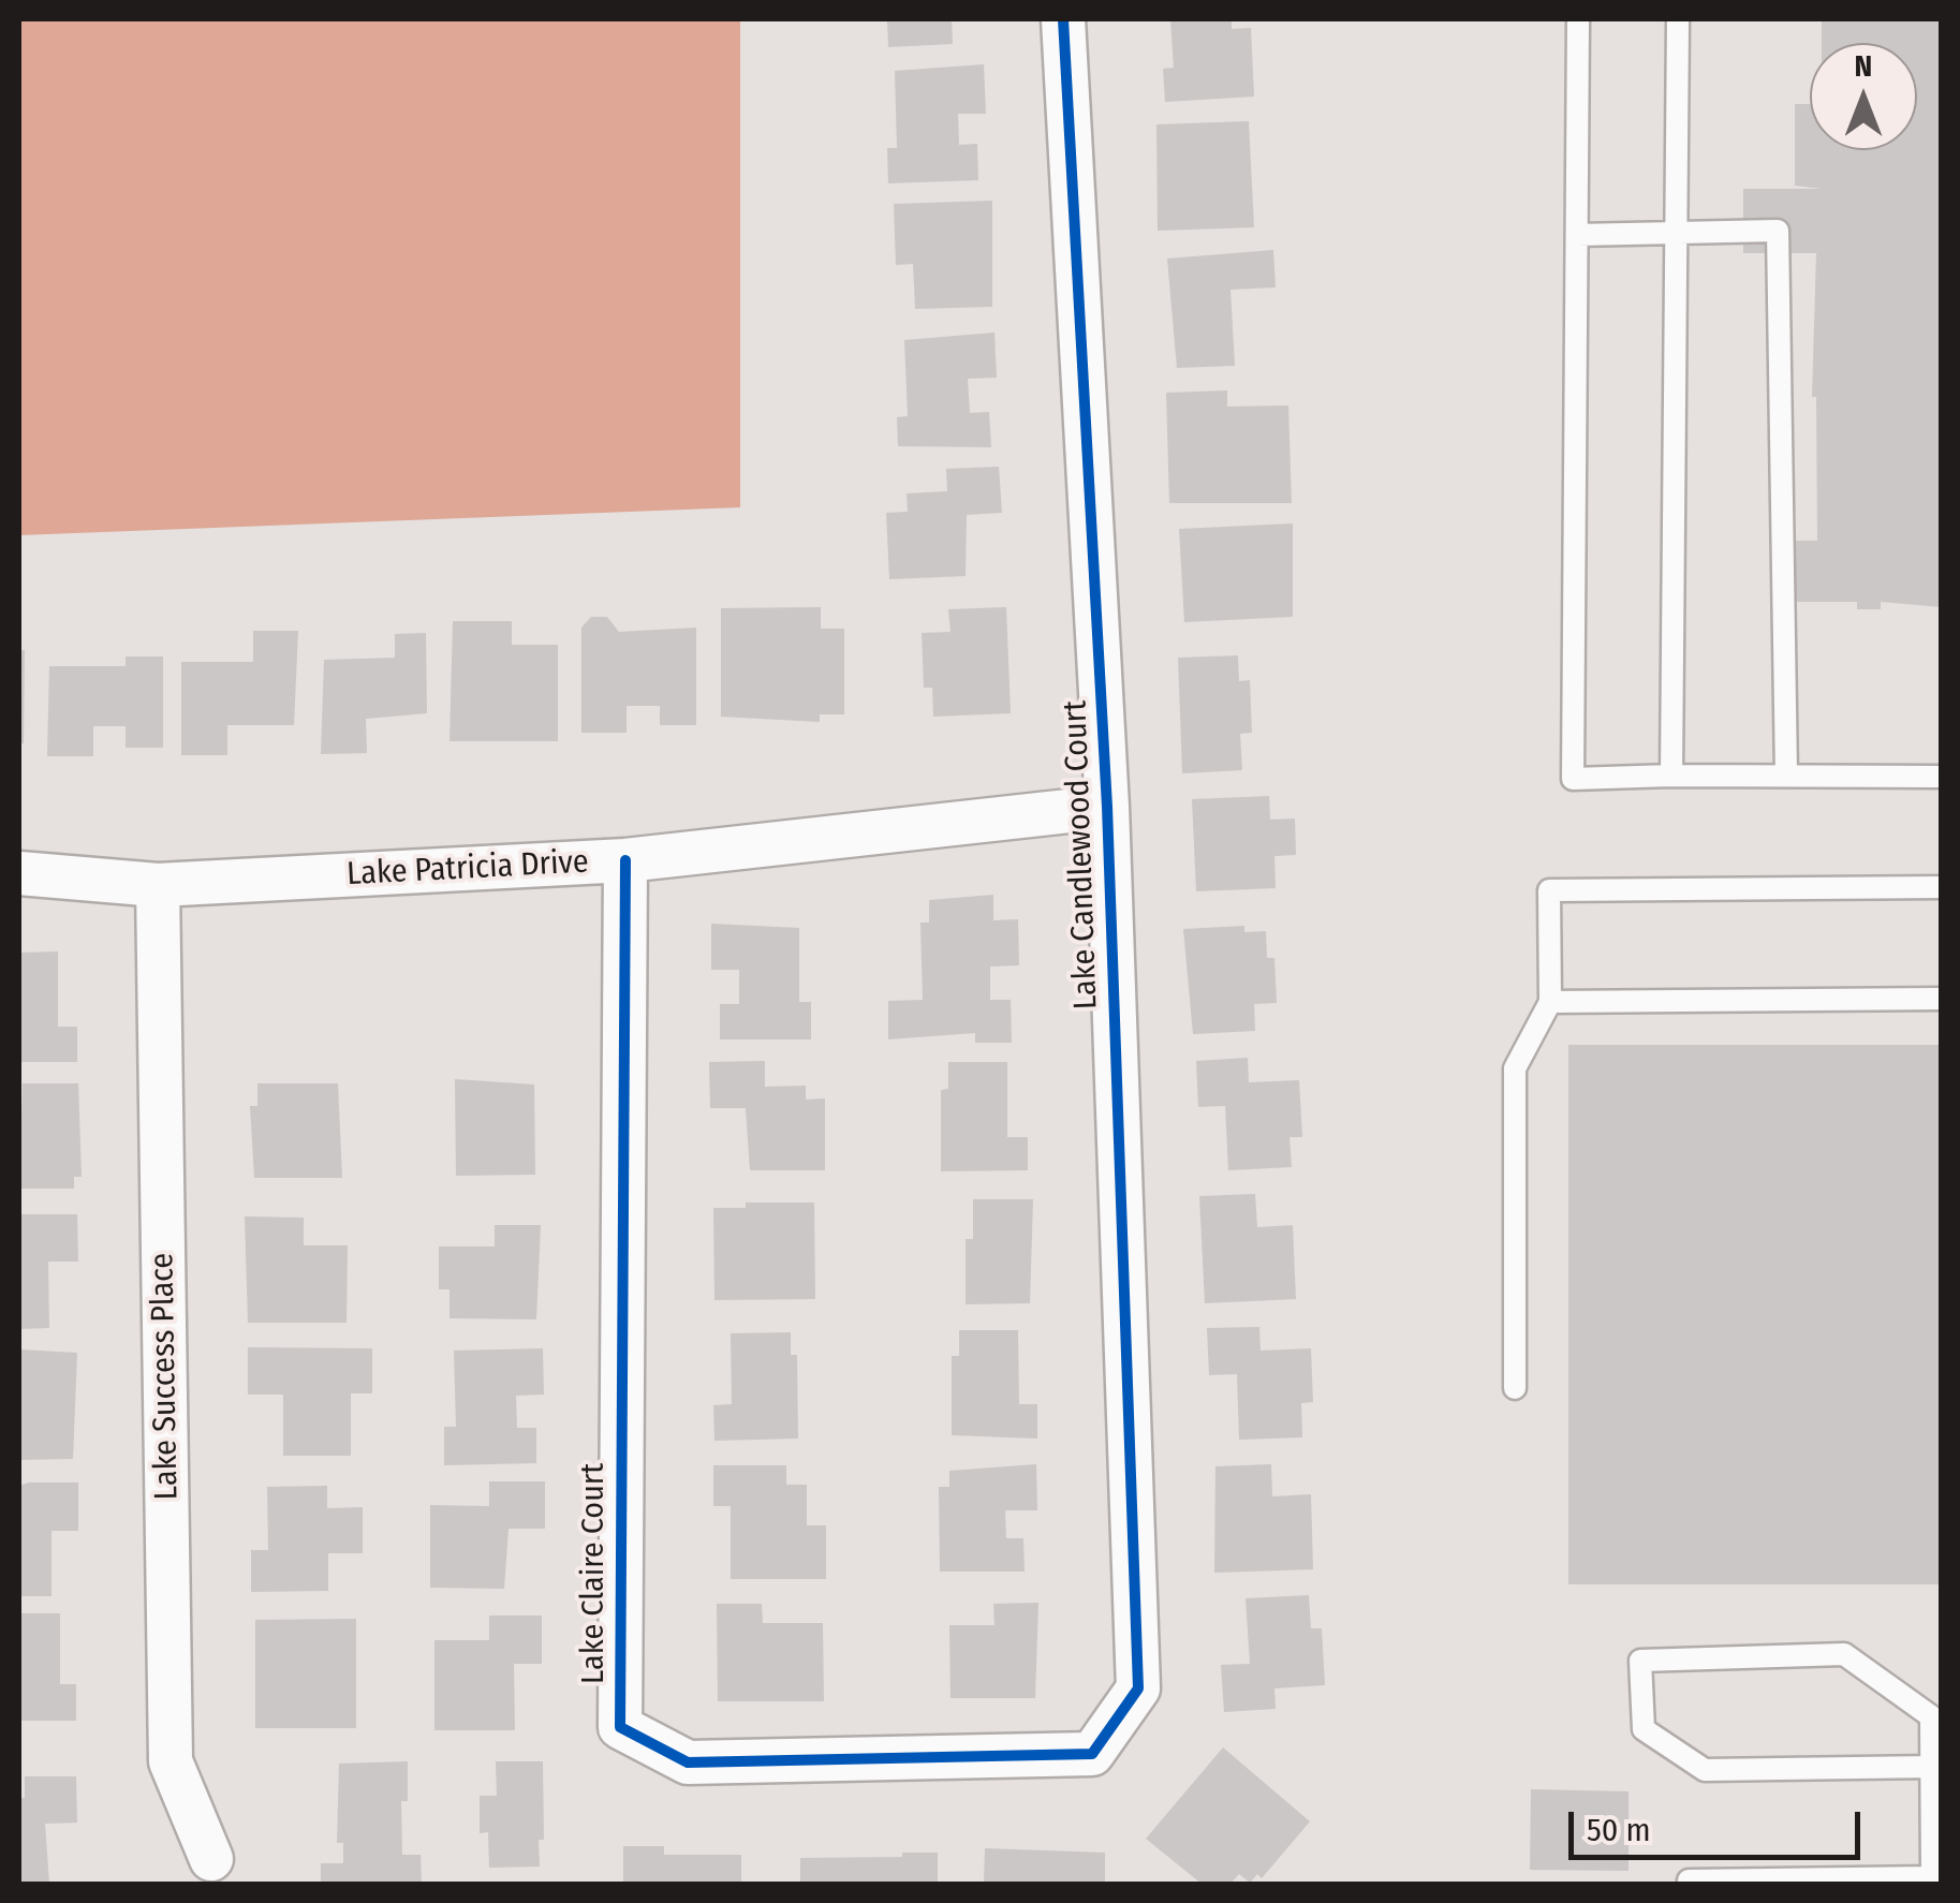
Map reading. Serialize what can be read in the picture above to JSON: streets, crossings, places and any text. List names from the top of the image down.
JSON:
{
  "streets": {
    "street": [
      "Lake Candlewood Court",
      "Lake Patricia Drive",
      "Lake Success Place",
      "Lake Claire Court"
    ]
  },
  "crossings": [
    ["Lake Candlewood Court", "Lake Patricia Drive"],
    ["Lake Candlewood Court", "Lake Claire Court"],
    ["Lake Patricia Drive", "Lake Success Place"],
    ["Lake Patricia Drive", "Lake Claire Court"]
  ],
  "scale_bar": "50 m",
  "north": "top"
}
